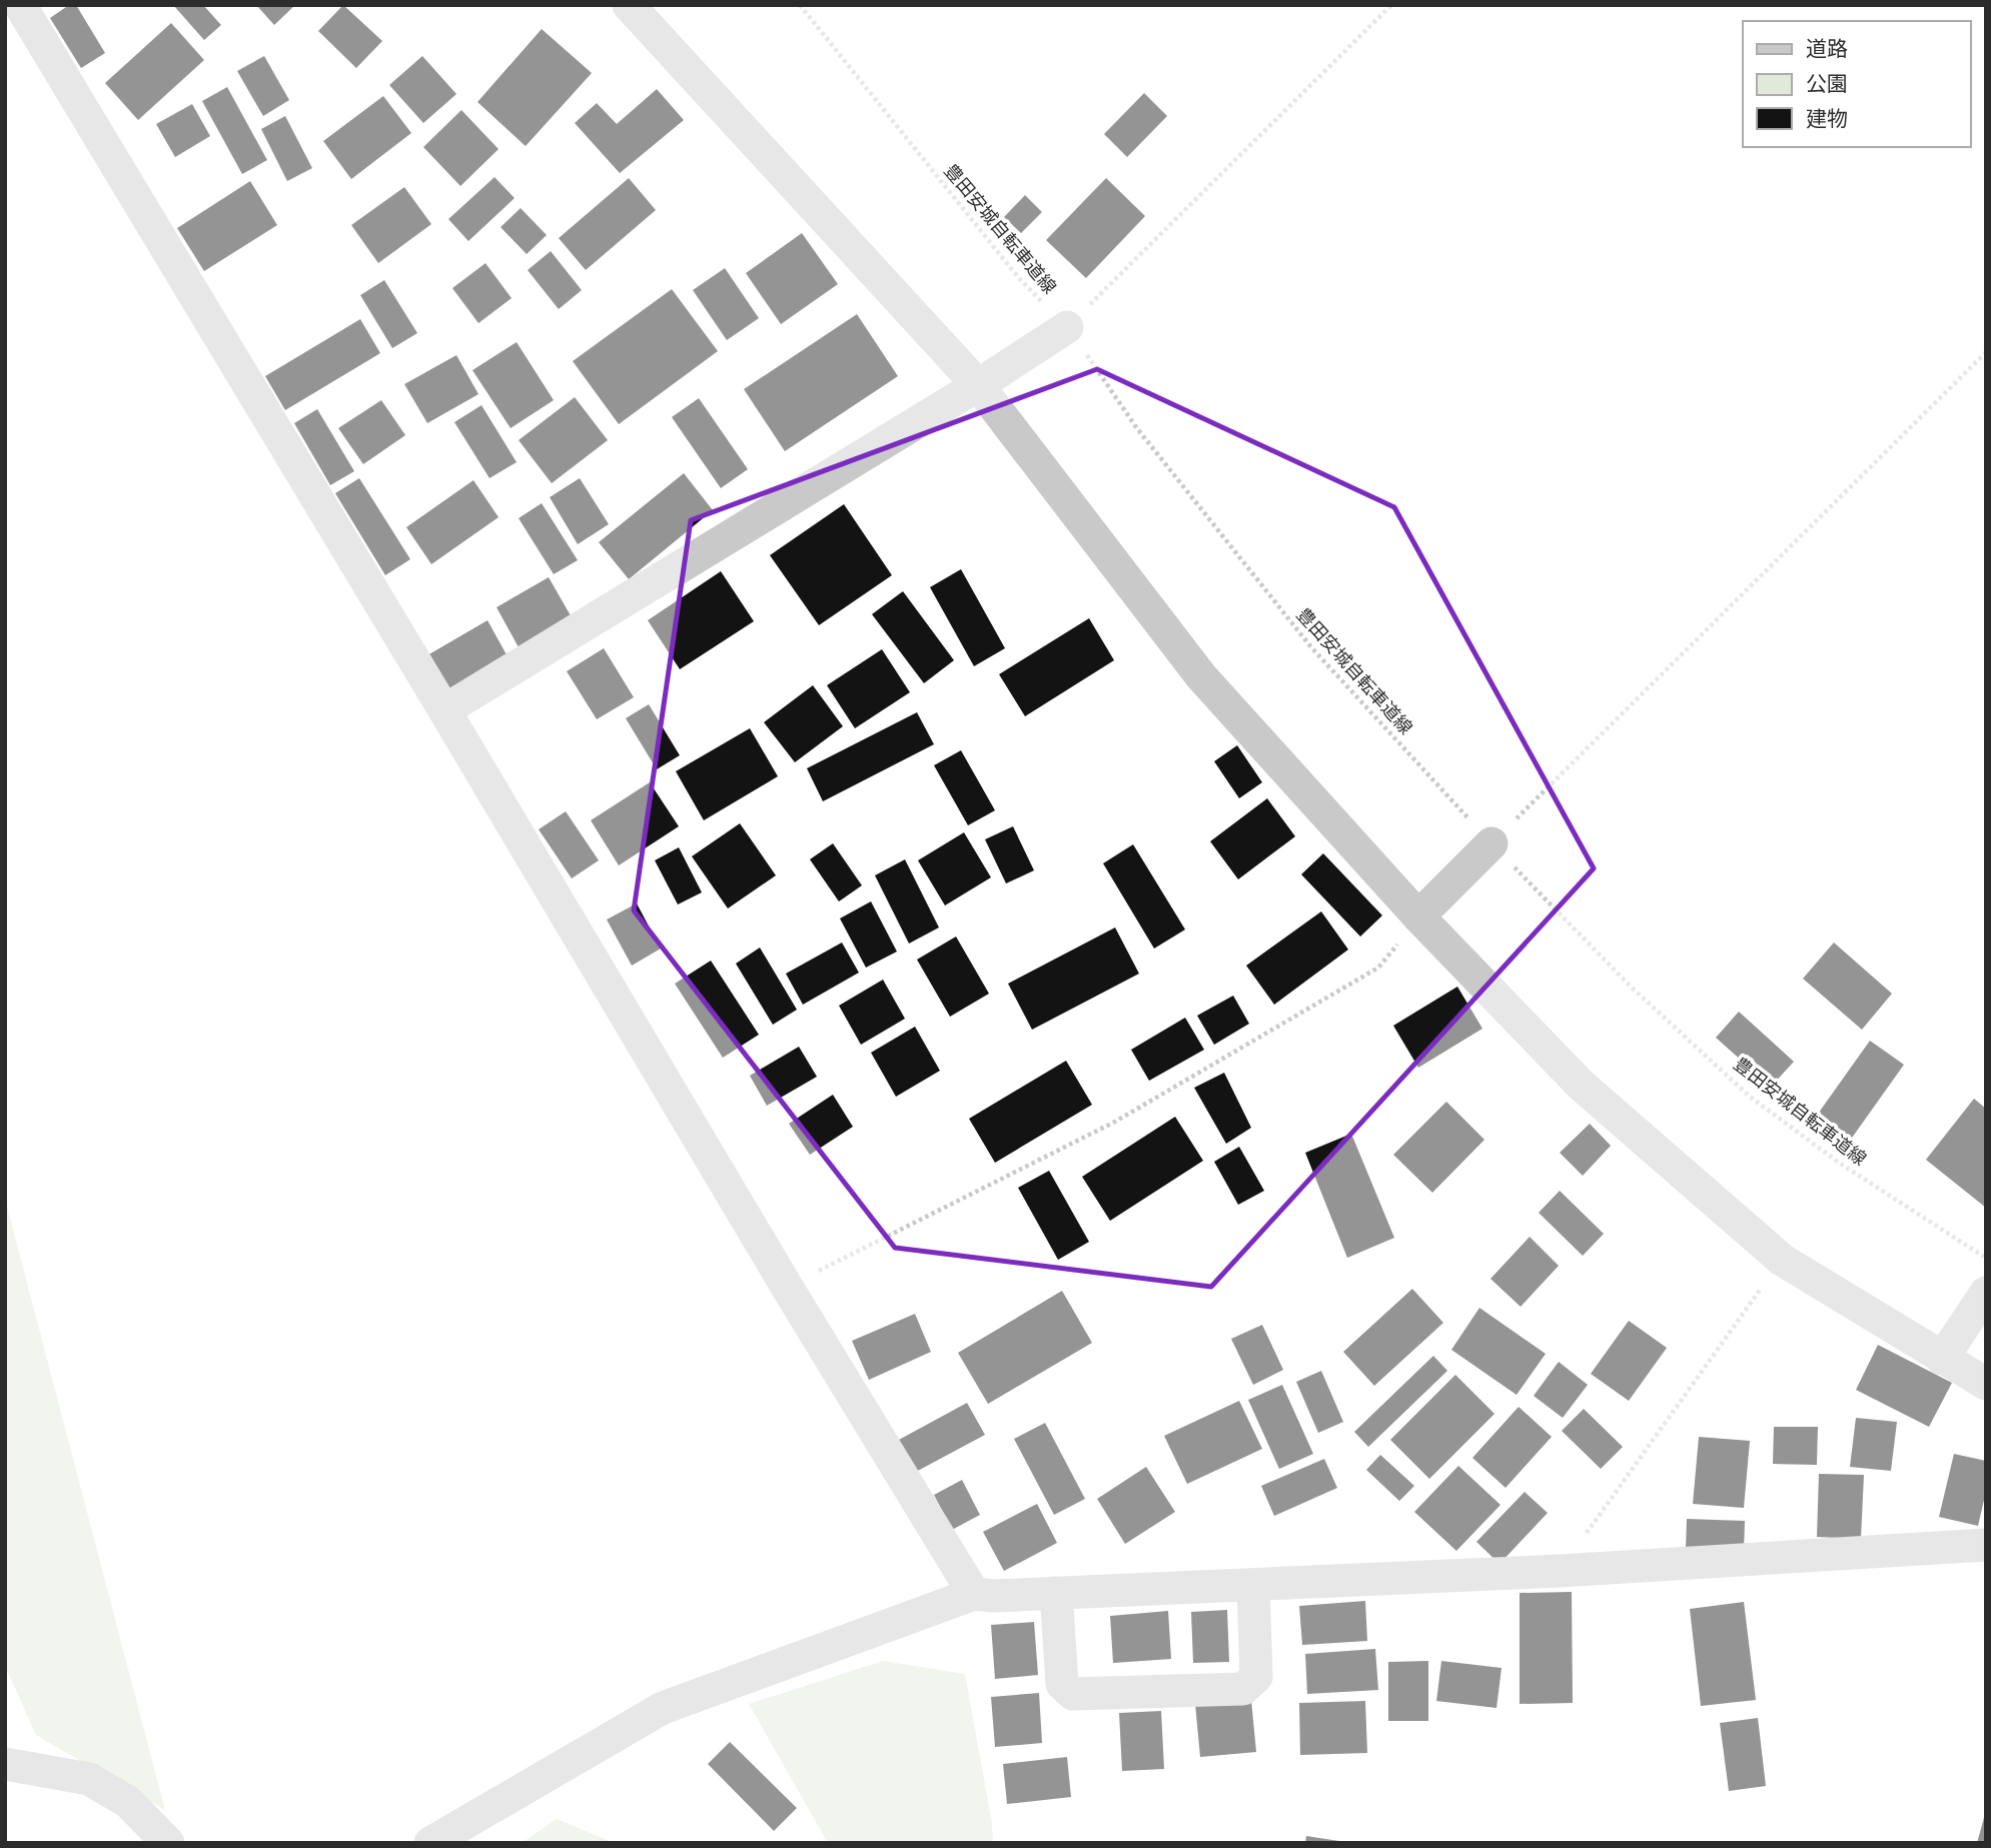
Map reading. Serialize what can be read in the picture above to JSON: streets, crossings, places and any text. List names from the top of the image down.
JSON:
{
  "streets": {
    "path": ["豊田安城自転車道線"]
  },
  "legend": ["道路", "公園", "建物"]
}
